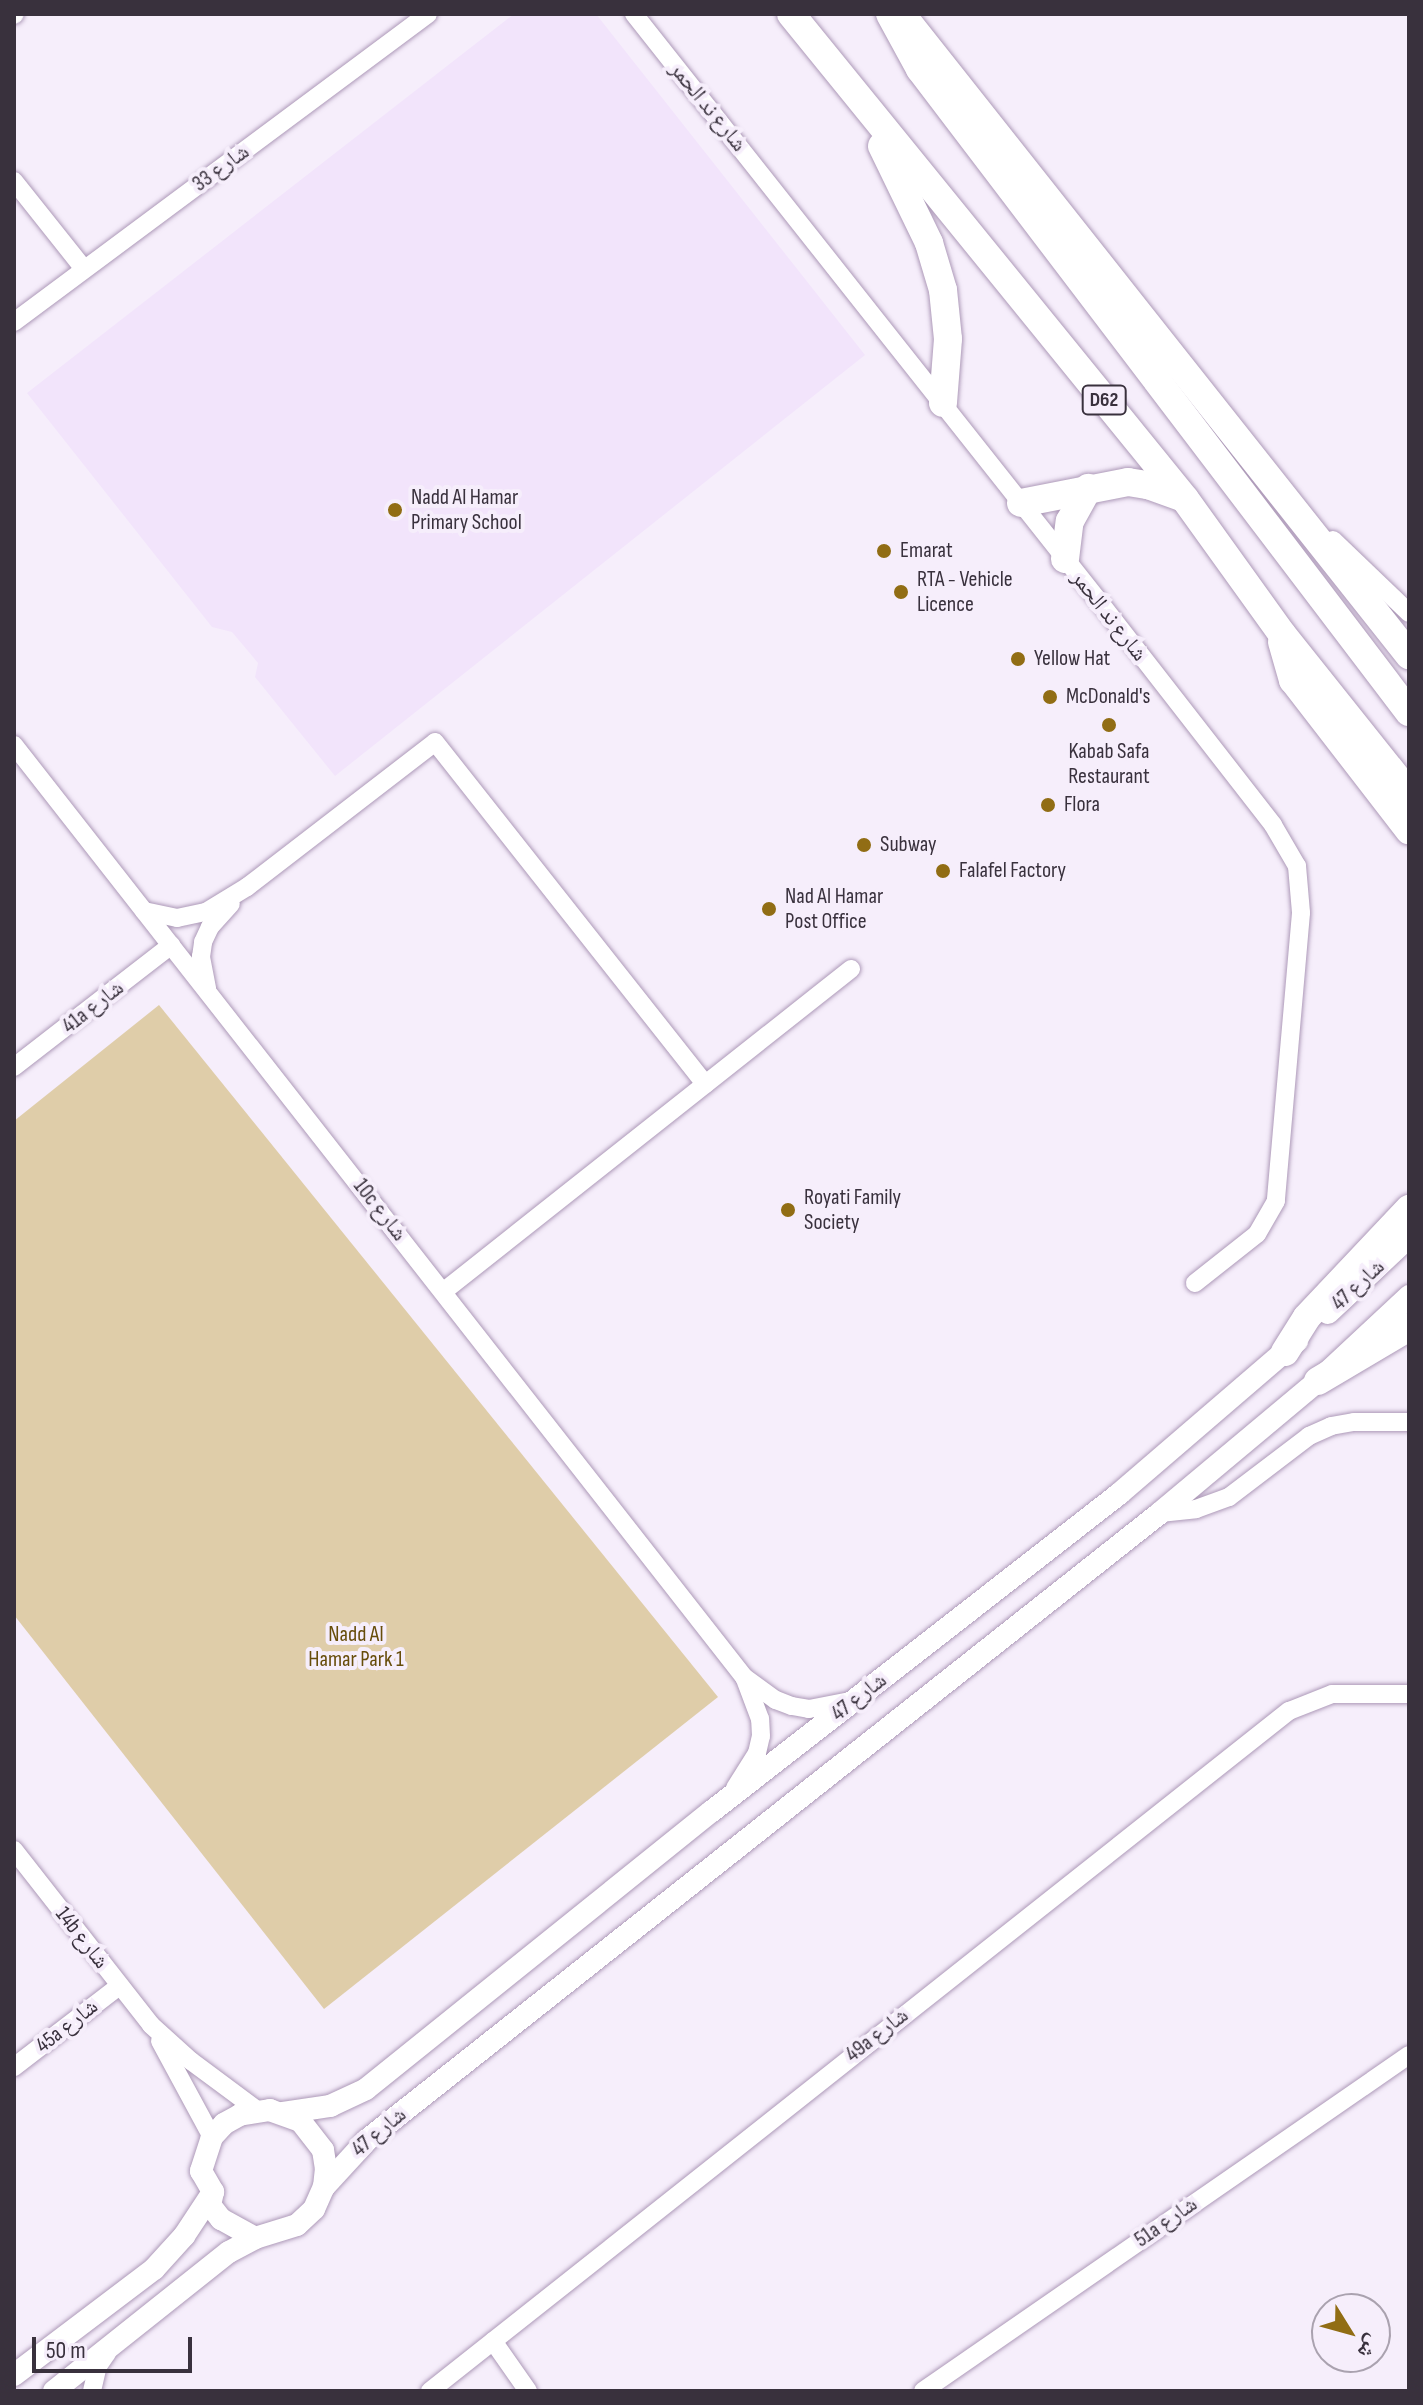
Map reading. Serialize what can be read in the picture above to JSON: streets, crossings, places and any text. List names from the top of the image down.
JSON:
{
  "streets": {
    "main road": ["D62"],
    "street": [
      "شارع ند الحمر",
      "شارع 33",
      "41a شارع",
      "10c شارع",
      "شارع 47",
      "14b شارع",
      "45a شارع",
      "49a شارع",
      "51a شارع"
    ]
  },
  "crossings": [
    ["41a شارع", "10c شارع"],
    ["10c شارع", "شارع 47"],
    ["شارع 47", "14b شارع"],
    ["14b شارع", "45a شارع"]
  ],
  "parks": ["Nadd Al Hamar Park 1"],
  "places": [
    "Nadd Al Hamar Primary School",
    "Emarat",
    "RTA - Vehicle Licence",
    "Yellow Hat",
    "McDonald's",
    "Kabab Safa Restaurant",
    "Flora",
    "Subway",
    "Falafel Factory",
    "Nad Al Hamar Post Office",
    "Royati Family Society"
  ],
  "scale_bar": "50 m",
  "north": "bottom right"
}
